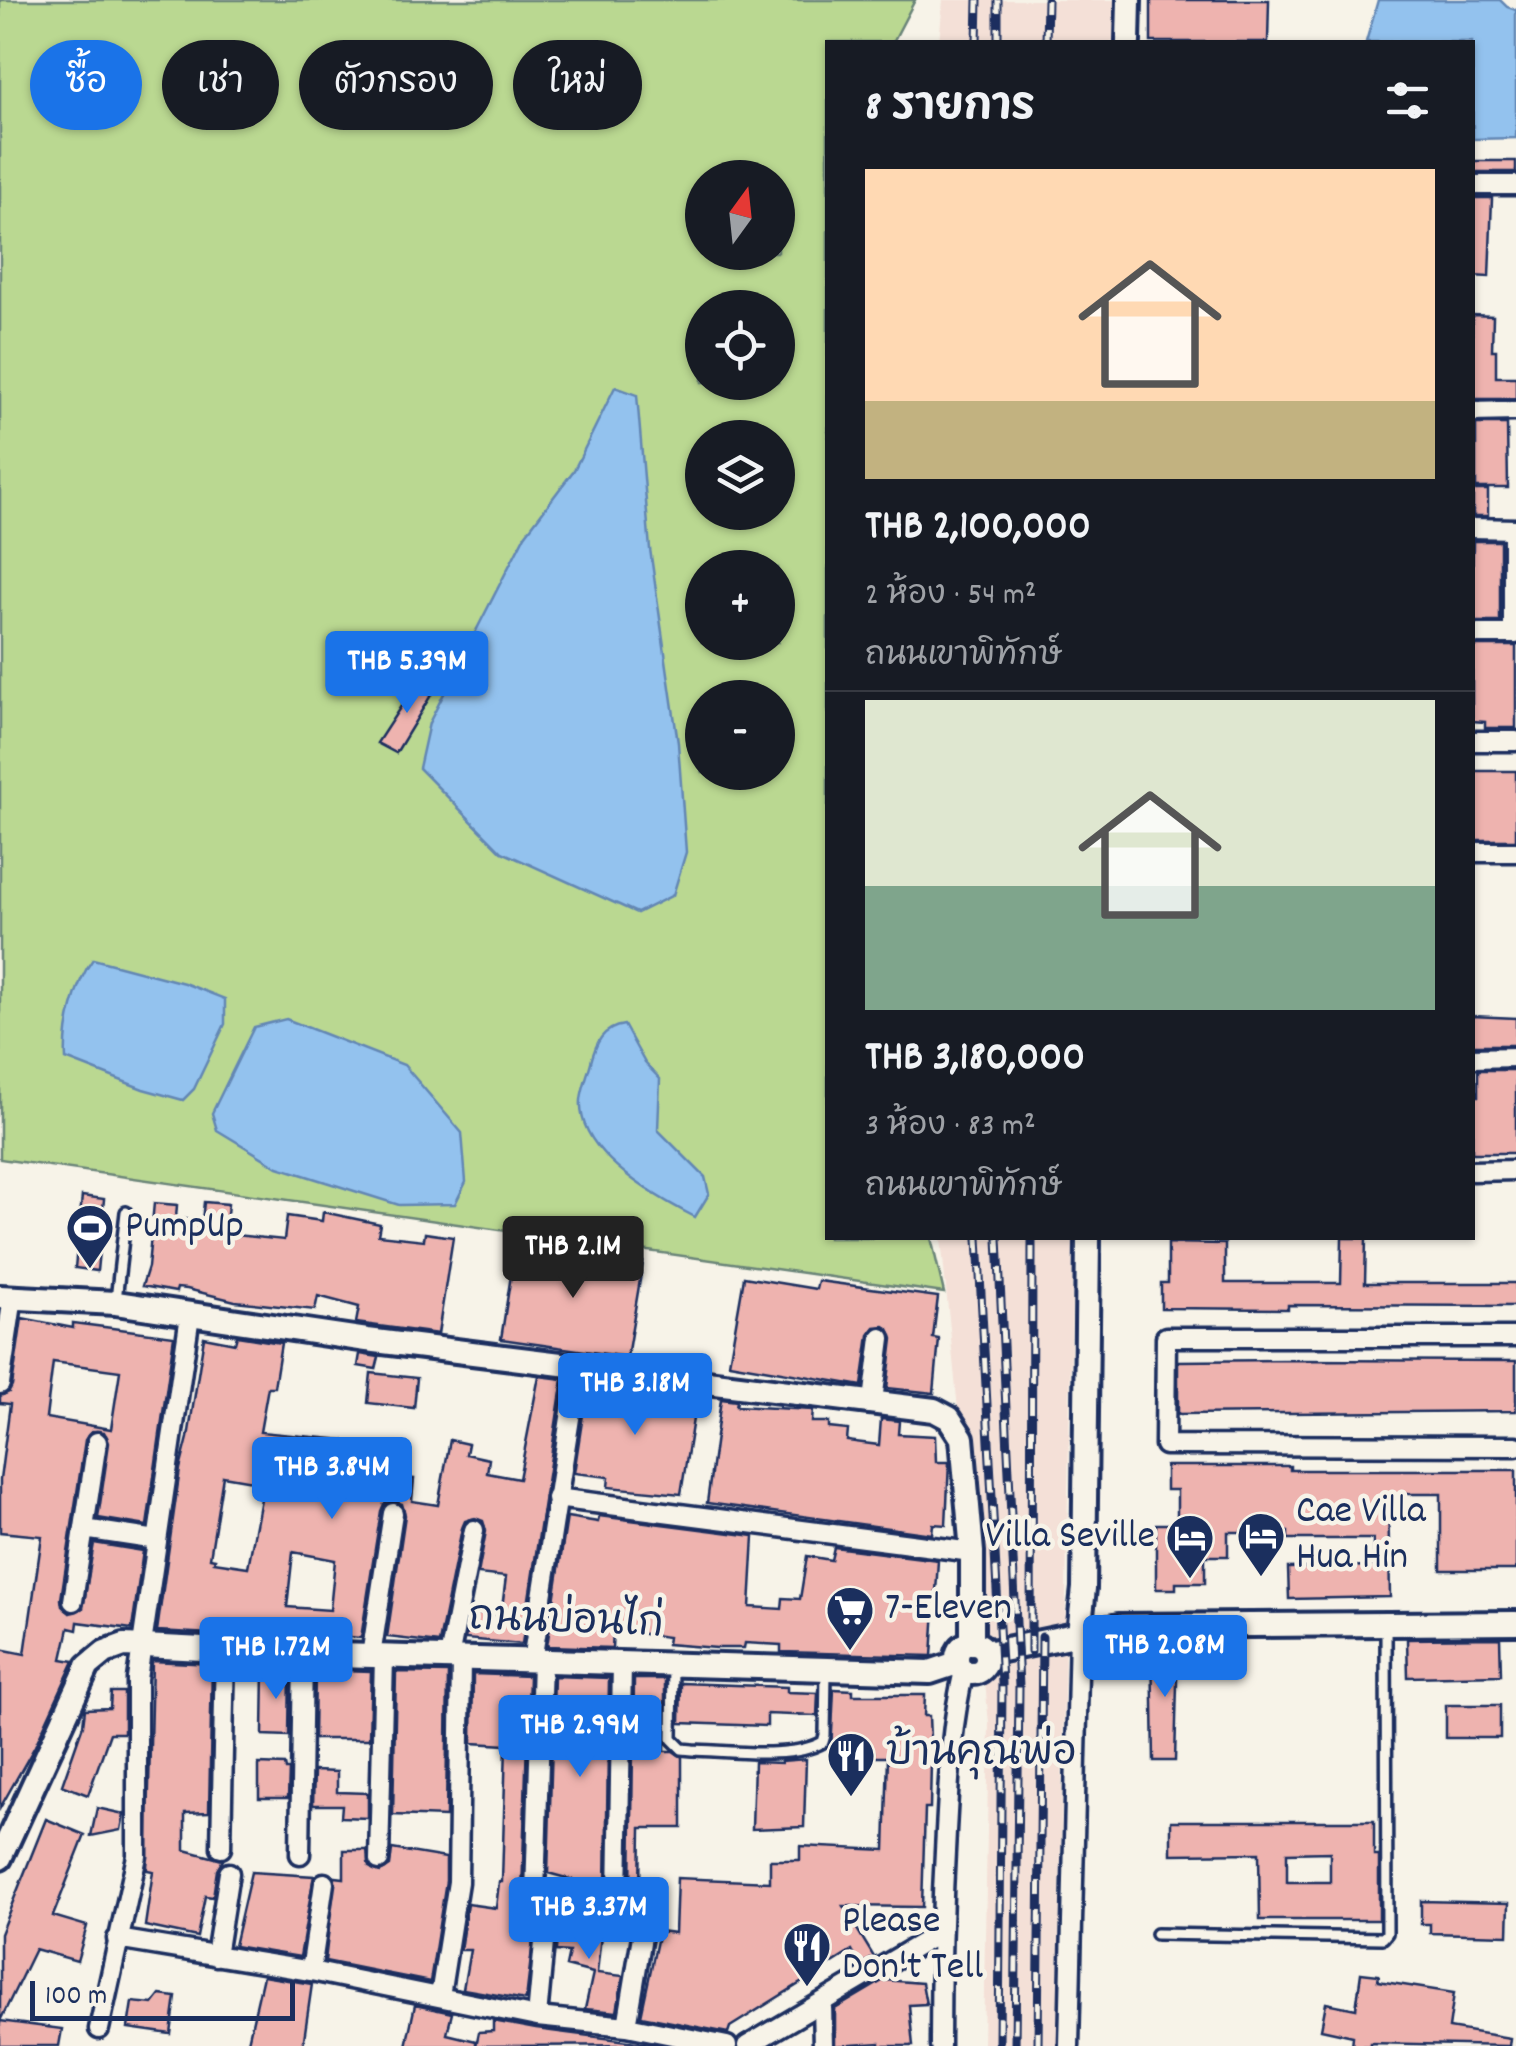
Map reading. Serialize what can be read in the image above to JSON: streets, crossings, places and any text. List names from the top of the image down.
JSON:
{
  "streets": {
    "street": ["ถนนบ่อนไก่"]
  },
  "places": {
    "sports": ["PumpUp"],
    "hotel": ["Cae Villa Hua Hin", "Villa Seville"],
    "supermarket": ["7-Eleven"],
    "restaurant": ["บ้านคุณพ่อ", "Please Don't Tell"]
  },
  "scale_bar": "100 m",
  "north": "top",
  "page": {
    "chip": [
      "ซื้อ",
      "เช่า",
      "ตัวกรอง",
      "ใหม่"
    ],
    "heading": "8 รายการ",
    "map_buttons": ["+", "−"],
    "list": [
      {
        "name": "THB 2,100,000",
        "note": "2 ห้อง · 54 m² · ถนนเขาพิทักษ์"
      },
      {
        "name": "THB 3,180,000",
        "note": "3 ห้อง · 83 m² · ถนนเขาพิทักษ์"
      }
    ],
    "price": [
      "THB 5.39M",
      "THB 2.1M",
      "THB 3.18M",
      "THB 3.84M",
      "THB 2.08M",
      "THB 1.72M",
      "THB 2.99M",
      "THB 3.37M"
    ],
    "scale": "100 m"
  }
}
